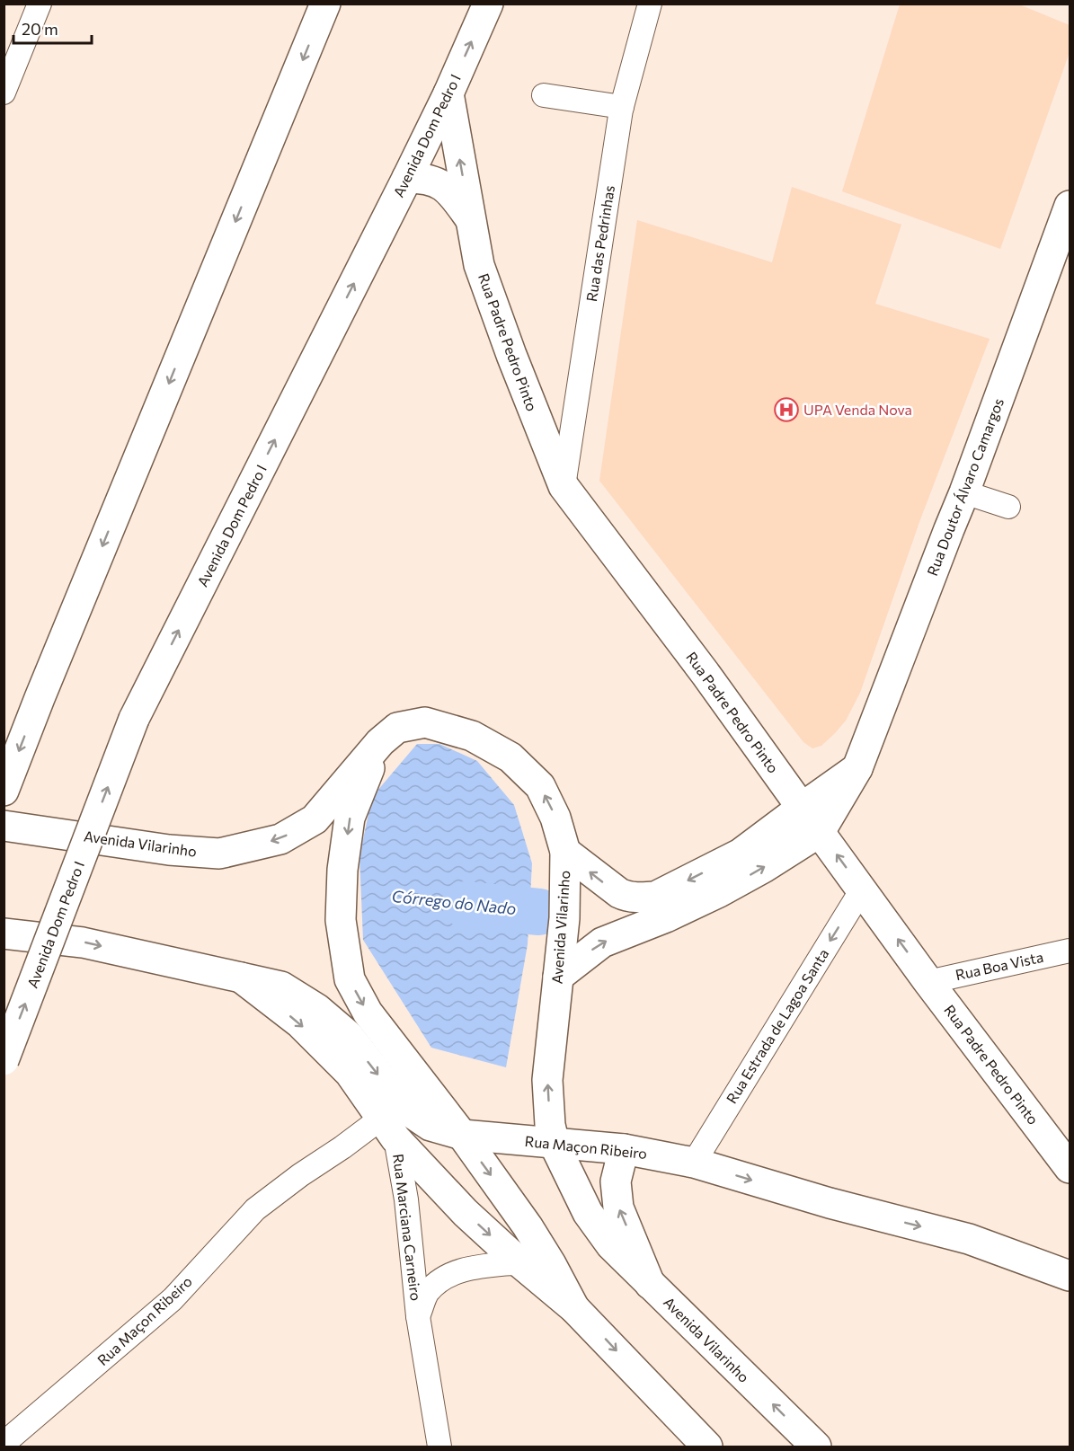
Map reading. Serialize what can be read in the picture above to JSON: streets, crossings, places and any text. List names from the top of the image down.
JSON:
{
  "streets": {
    "main road": [
      "Avenida Dom Pedro I",
      "Rua Padre Pedro Pinto",
      "Rua Doutor Álvaro Camargos",
      "Avenida Vilarinho",
      "Rua Maçon Ribeiro"
    ],
    "street": [
      "Rua das Pedrinhas",
      "Rua Boa Vista",
      "Rua Estrada de Lagoa Santa",
      "Rua Marciana Carneiro"
    ]
  },
  "crossings": [
    ["Avenida Dom Pedro I", "Rua Padre Pedro Pinto"],
    ["Rua das Pedrinhas", "Rua Padre Pedro Pinto"],
    ["Rua Padre Pedro Pinto", "Rua Doutor Álvaro Camargos"],
    ["Rua Padre Pedro Pinto", "Rua Boa Vista"],
    ["Rua Padre Pedro Pinto", "Rua Estrada de Lagoa Santa"],
    ["Rua Doutor Álvaro Camargos", "Avenida Vilarinho"],
    ["Avenida Vilarinho", "Rua Maçon Ribeiro"],
    ["Rua Estrada de Lagoa Santa", "Rua Maçon Ribeiro"],
    ["Rua Maçon Ribeiro", "Rua Marciana Carneiro"]
  ],
  "one_way": ["Rua Estrada de Lagoa Santa"],
  "water": ["Córrego do Nado"],
  "places": {
    "hospital": ["UPA Venda Nova"]
  },
  "scale_bar": "20 m"
}
